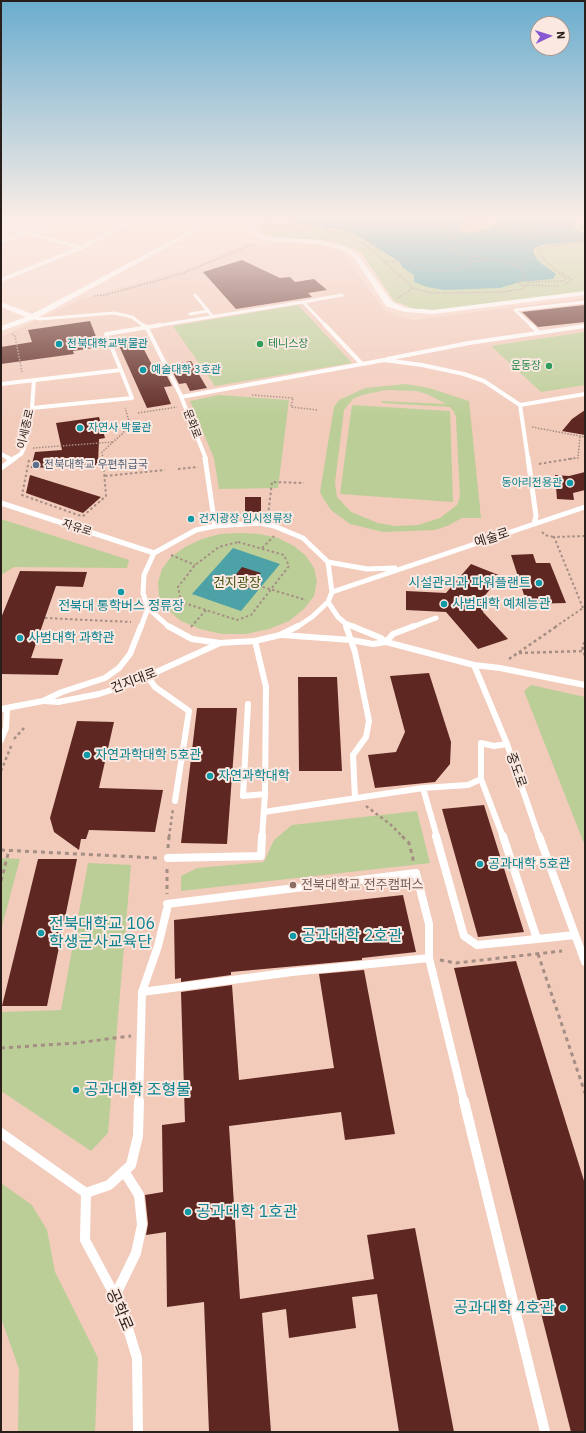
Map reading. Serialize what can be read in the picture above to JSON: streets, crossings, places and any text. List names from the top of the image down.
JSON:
{
  "streets": {
    "lane": [
      "문화로",
      "이세종로",
      "자유로",
      "예술로",
      "건지대로",
      "중도로",
      "공학로"
    ]
  },
  "parks": ["건지광장"],
  "places": [
    "전북대학교박물관",
    "테니스장",
    "운동장",
    "예술대학 3호관",
    "자연사 박물관",
    "전북대학교 우편취급국",
    "동아리전용관",
    "건지광장 임시정류장",
    "시설관리과 파워플랜트",
    "전북대 통학버스 정류장",
    "사범대학 예체능관",
    "사범대학 과학관",
    "자연과학대학 5호관",
    "자연과학대학",
    "공과대학 5호관",
    "전북대학교 전주캠퍼스",
    "전북대학교 106 학생군사교육단",
    "공과대학 2호관",
    "공과대학 조형물",
    "공과대학 1호관",
    "공과대학 4호관"
  ],
  "north": "right"
}
